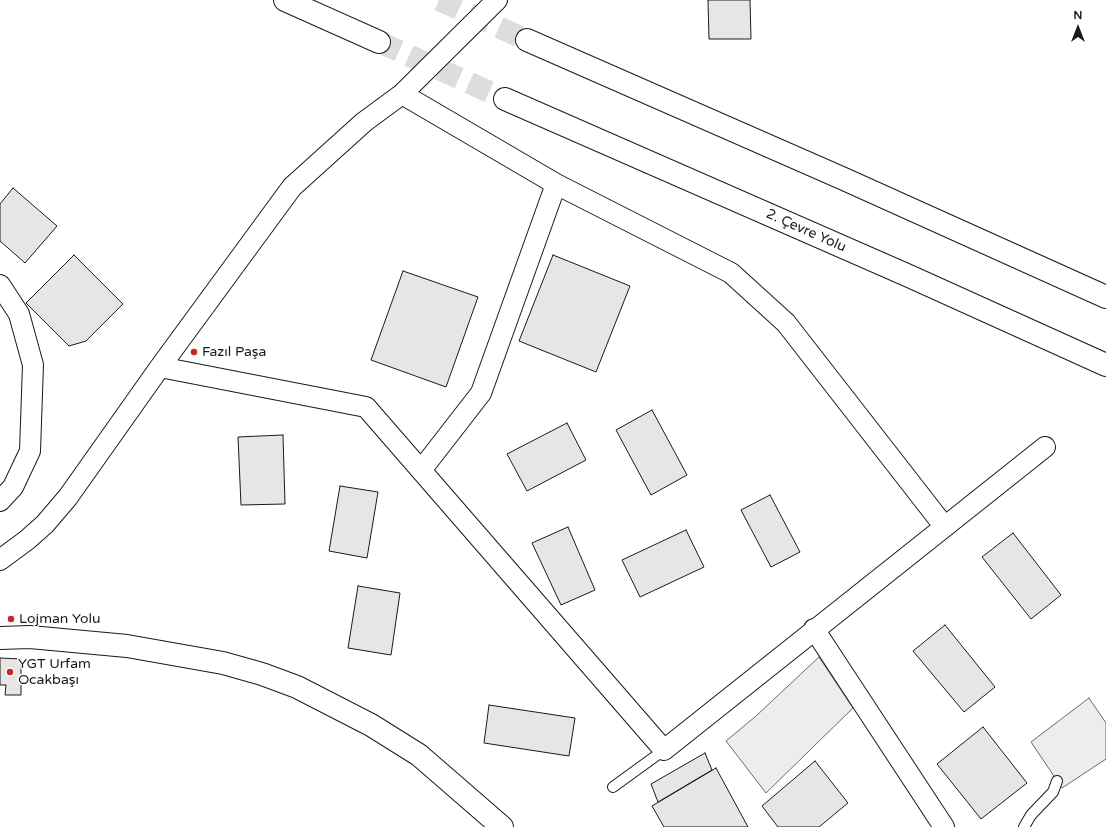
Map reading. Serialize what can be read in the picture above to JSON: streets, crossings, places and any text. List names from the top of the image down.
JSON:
{
  "streets": {
    "main road": ["2. Çevre Yolu"]
  },
  "places": ["Fazıl Paşa", "Lojman Yolu", "YGT Urfam Ocakbaşı"],
  "north": "top"
}
